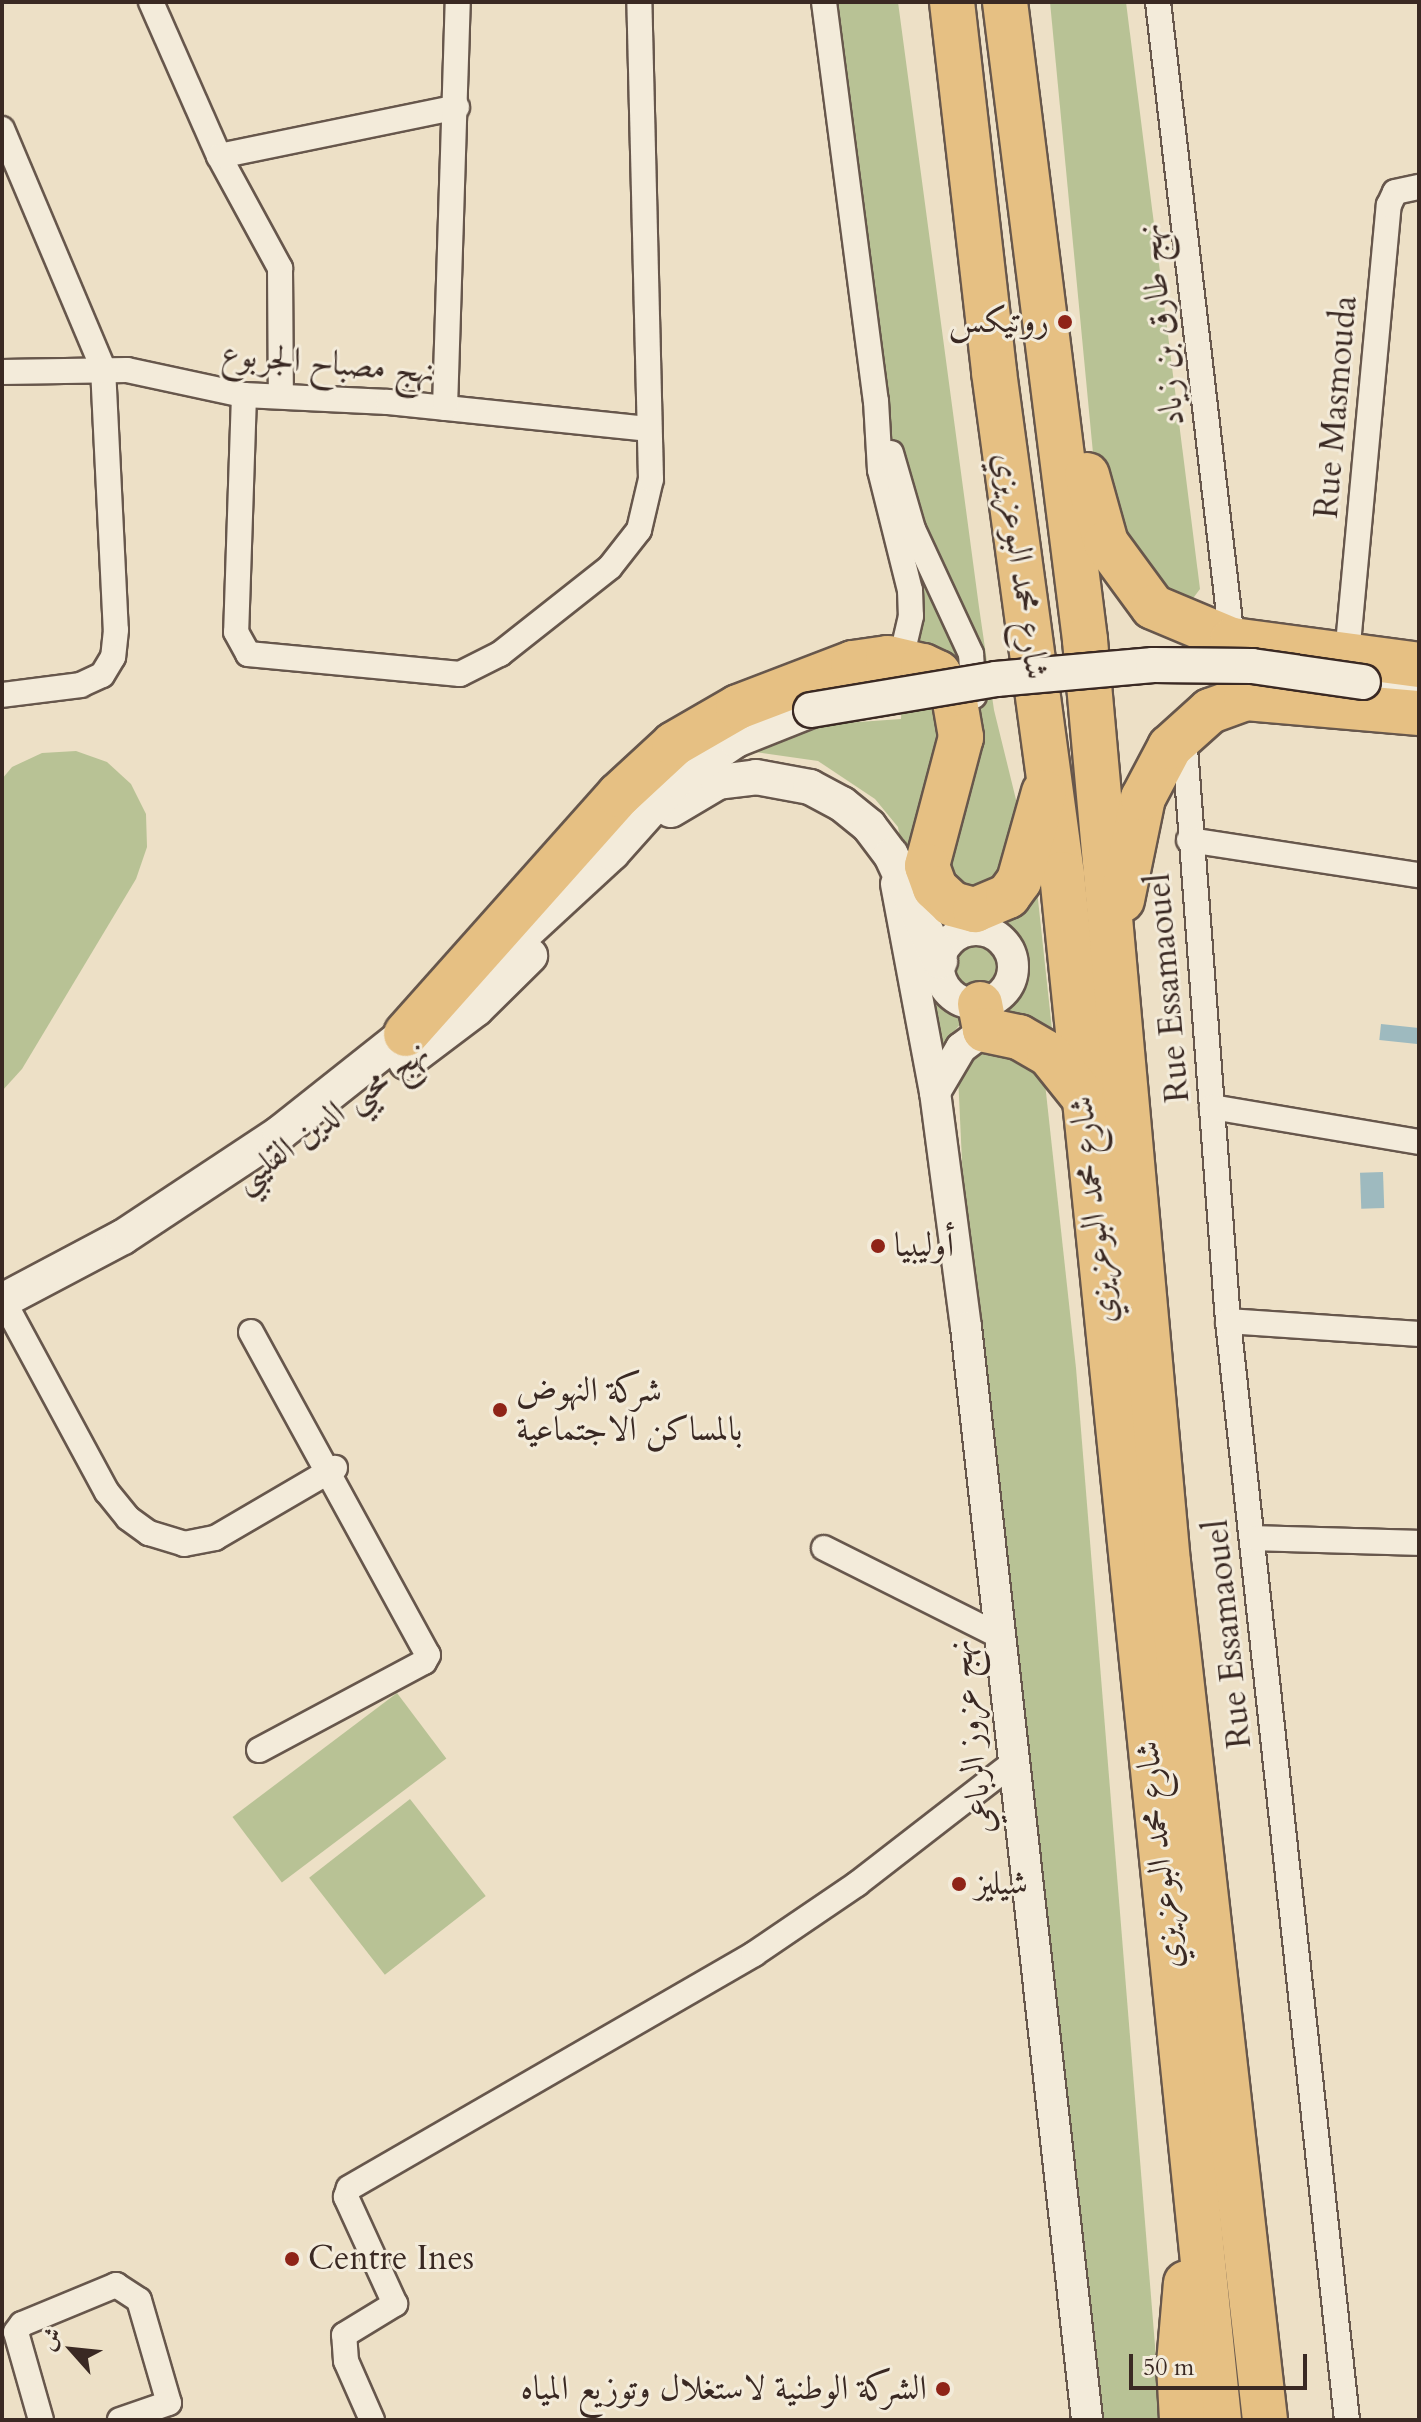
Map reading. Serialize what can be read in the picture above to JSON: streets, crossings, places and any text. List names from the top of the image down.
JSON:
{
  "streets": {
    "highway": ["شارع محمد البوعزيزي"],
    "main road": ["نهج محيي الدين القليبي"],
    "street": [
      "نهج طارق بن زياد",
      "نهج مصباح الجربوع",
      "Rue Masmouda",
      "Rue Essamaouel",
      "نهج عزوز الرباعي"
    ]
  },
  "crossings": [
    ["Rue Masmouda", "نهج محيي الدين القليبي"]
  ],
  "places": [
    "روتيكس",
    "أوليبيا",
    "شركة النهوض بالمساكن الاجتماعية",
    "شيليز",
    "Centre Ines",
    "الشركة الوطنية لاستغلال وتوزيع المياه"
  ],
  "scale_bar": "50 m",
  "north": "top left"
}
